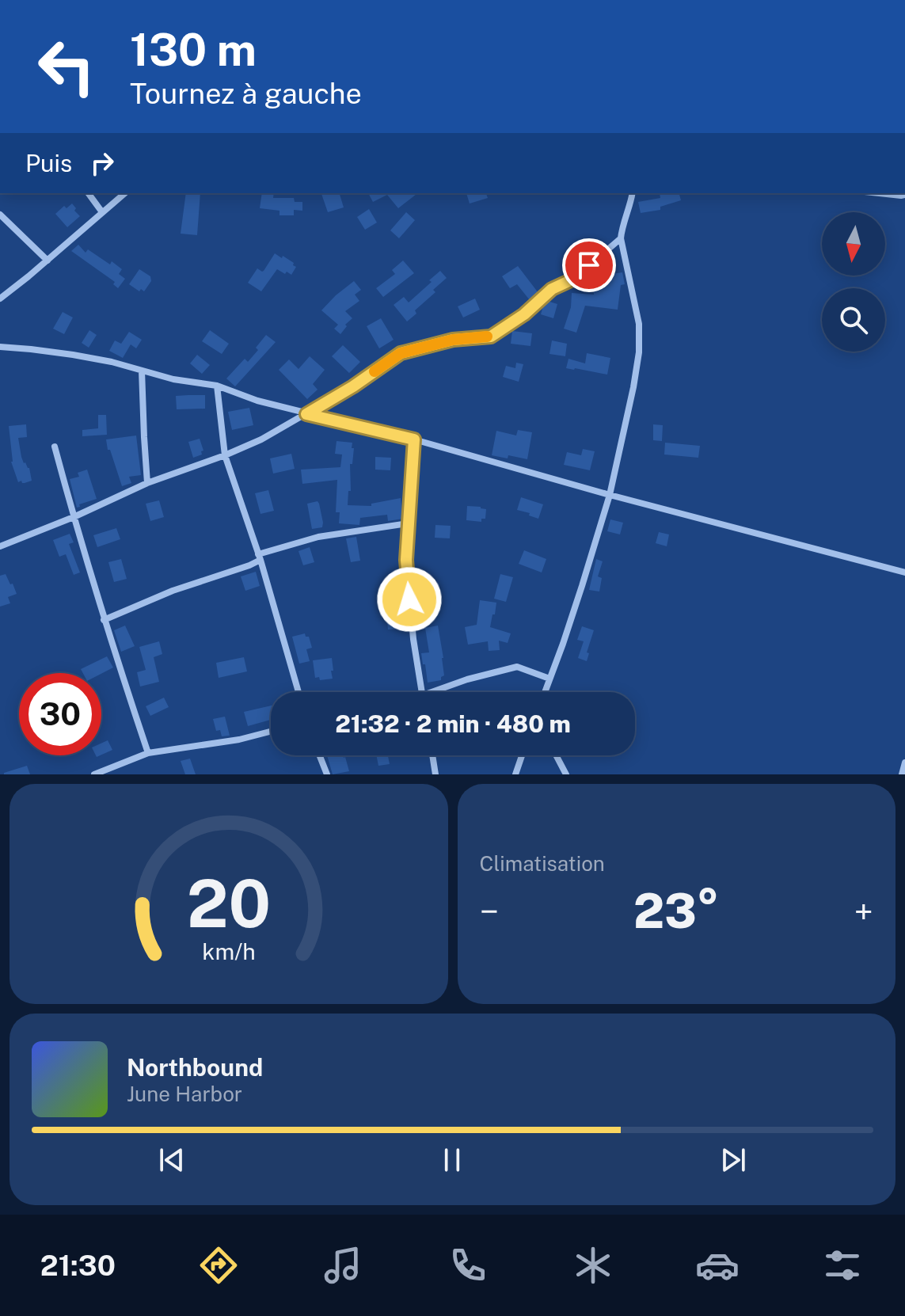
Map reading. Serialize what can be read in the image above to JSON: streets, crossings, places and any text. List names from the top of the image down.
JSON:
{
  "north": "bottom",
  "page": {
    "turn": ["130 m", "Tournez à gauche"],
    "then": "Puis",
    "limit": "30",
    "trip": "21:32 · 2 min · 480 m",
    "tile": "Climatisation",
    "heat": ["−", "23°", "+"],
    "song": ["Northbound", "June Harbor"],
    "tabs": "21:30",
    "gauge": ["20", "km/h"]
  }
}
